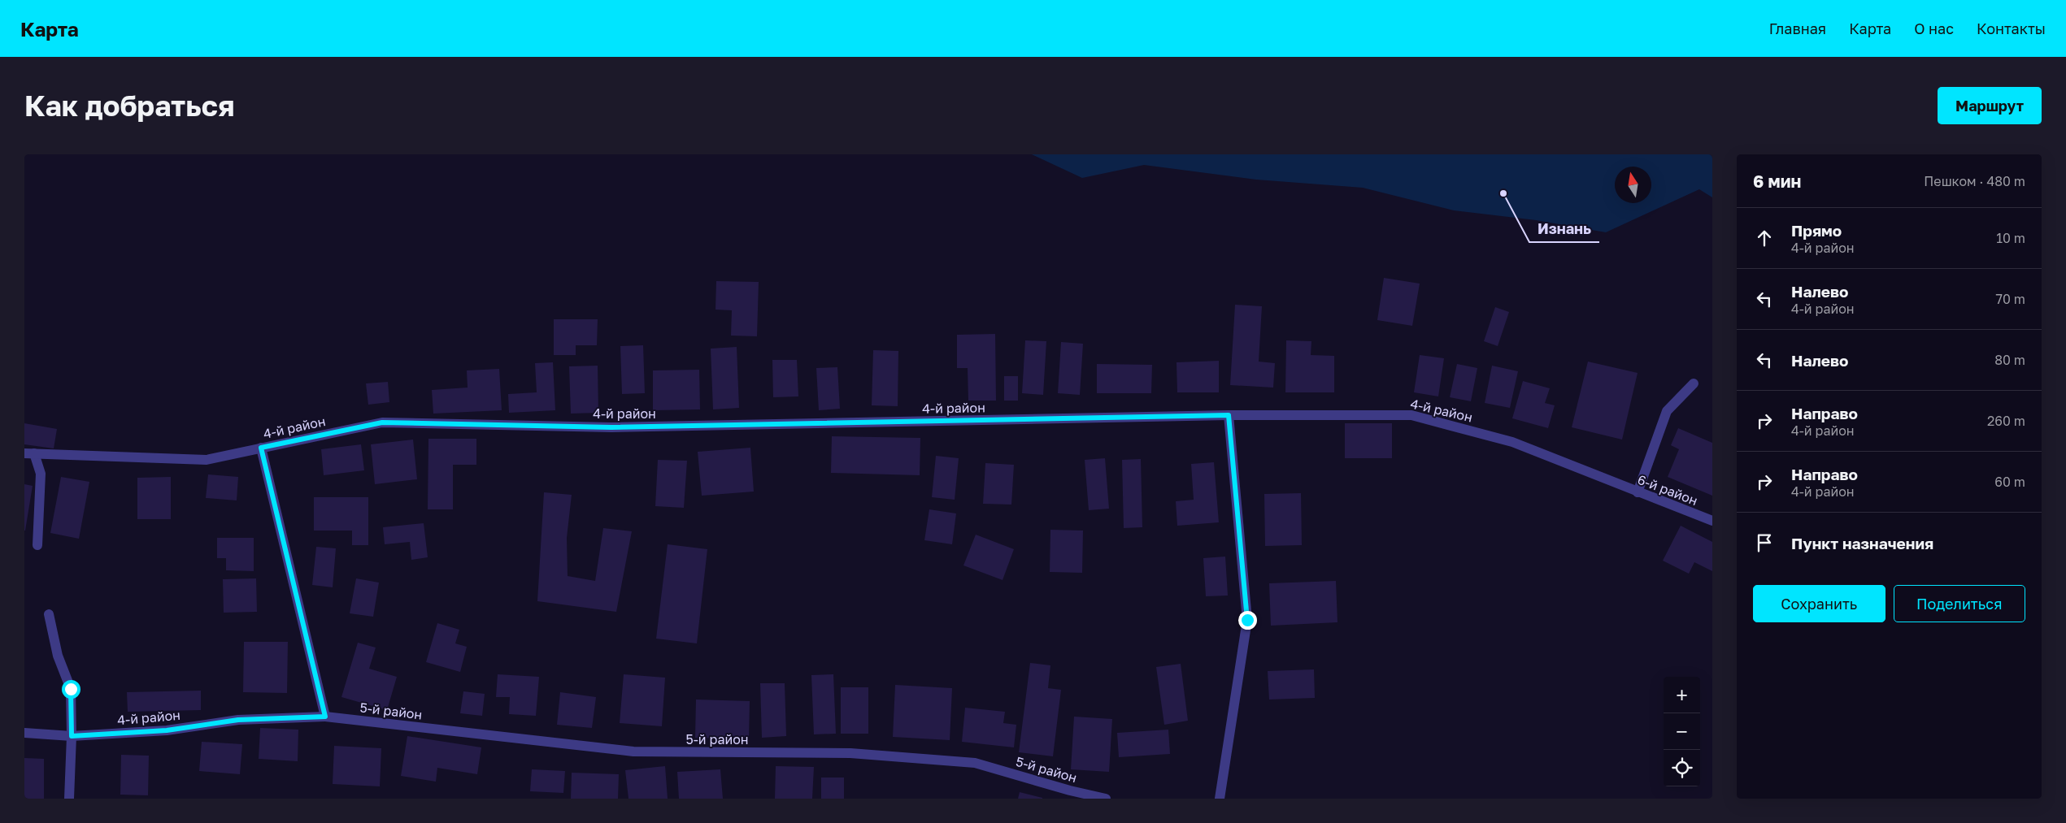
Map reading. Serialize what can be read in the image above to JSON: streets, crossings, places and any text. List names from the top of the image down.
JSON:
{
  "streets": {
    "street": ["4-й район", "6-й район", "5-й район"]
  },
  "crossings": [
    ["4-й район", "6-й район"],
    ["4-й район", "5-й район"]
  ],
  "places": ["Изнань"],
  "north": "top",
  "page": {
    "header": "Карта",
    "nav": [
      "Главная",
      "Карта",
      "О нас",
      "Контакты"
    ],
    "buttons": [
      "Маршрут",
      ["Сохранить", "Поделиться"]
    ],
    "title": "Как добраться",
    "heading": ["6 мин", "Пешком · 480 m"],
    "list": [
      ["Прямо", "4-й район", "10 m"],
      ["Налево", "4-й район", "70 m"],
      ["Налево", "80 m"],
      ["Направо", "4-й район", "260 m"],
      ["Направо", "4-й район", "60 m"],
      "Пункт назначения"
    ],
    "map_buttons": ["+", "−"]
  }
}
